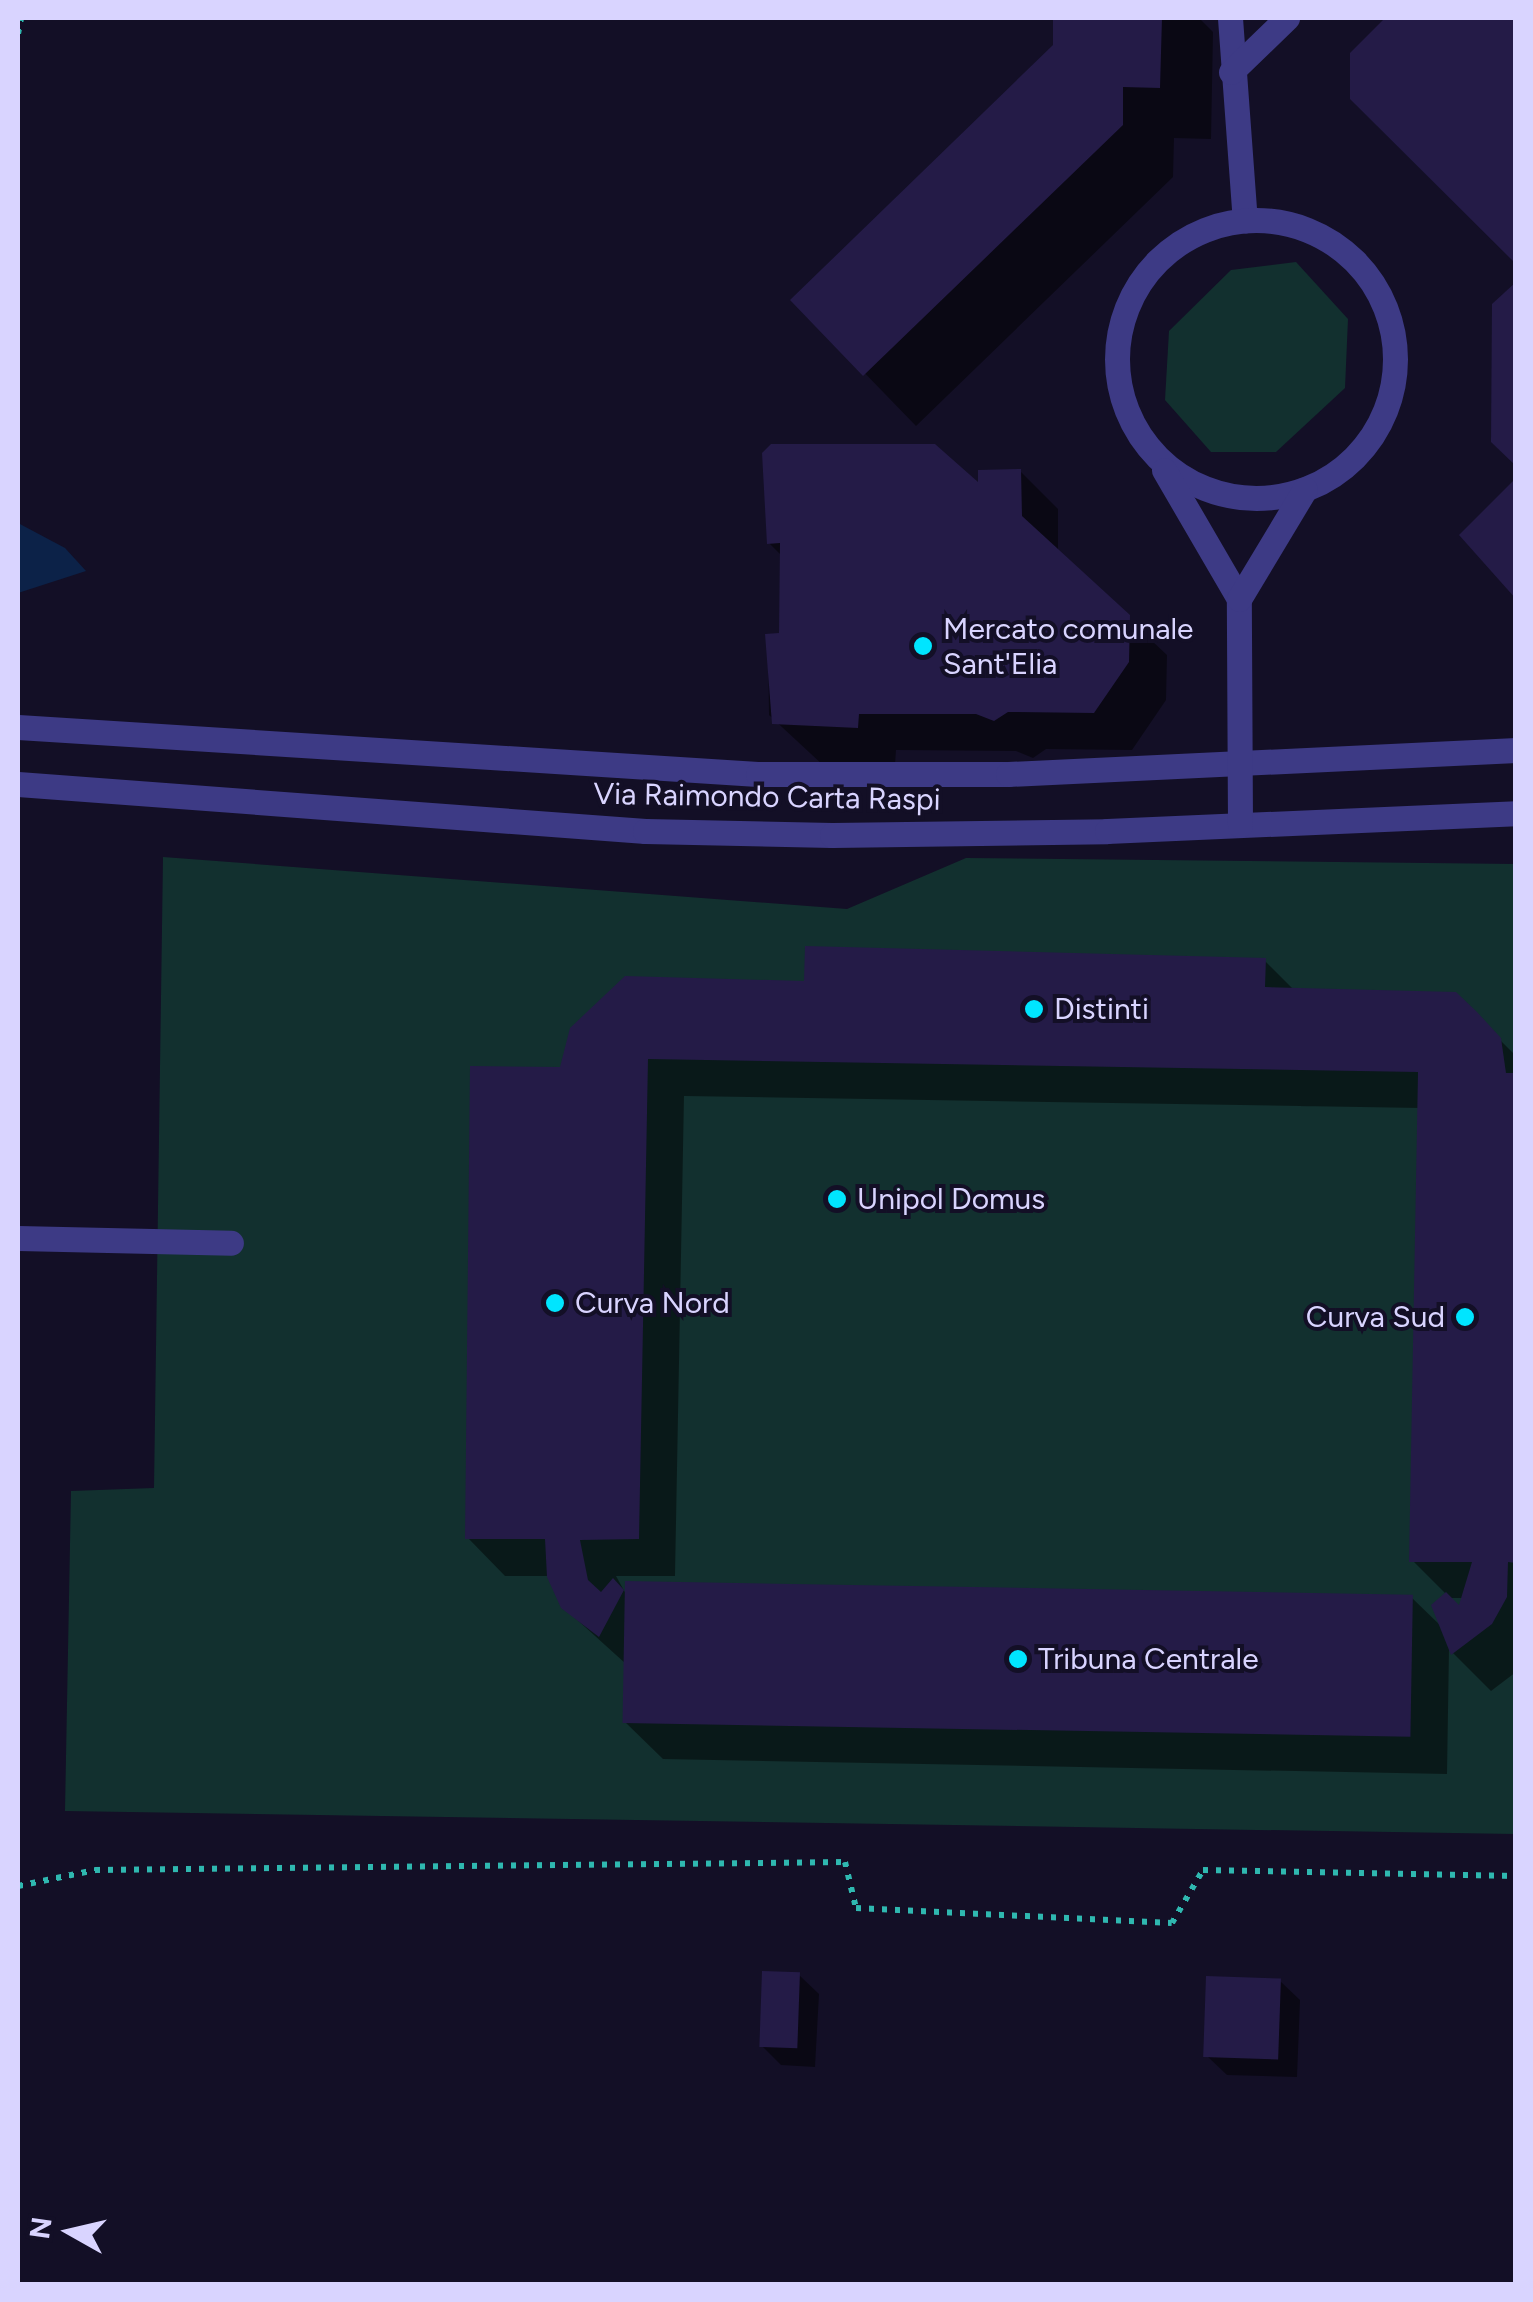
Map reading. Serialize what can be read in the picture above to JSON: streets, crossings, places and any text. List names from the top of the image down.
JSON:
{
  "streets": {
    "street": ["Via Raimondo Carta Raspi"]
  },
  "places": [
    "Mercato comunale Sant'Elia",
    "Distinti",
    "Unipol Domus",
    "Curva Nord",
    "Curva Sud",
    "Tribuna Centrale"
  ],
  "north": "left"
}
